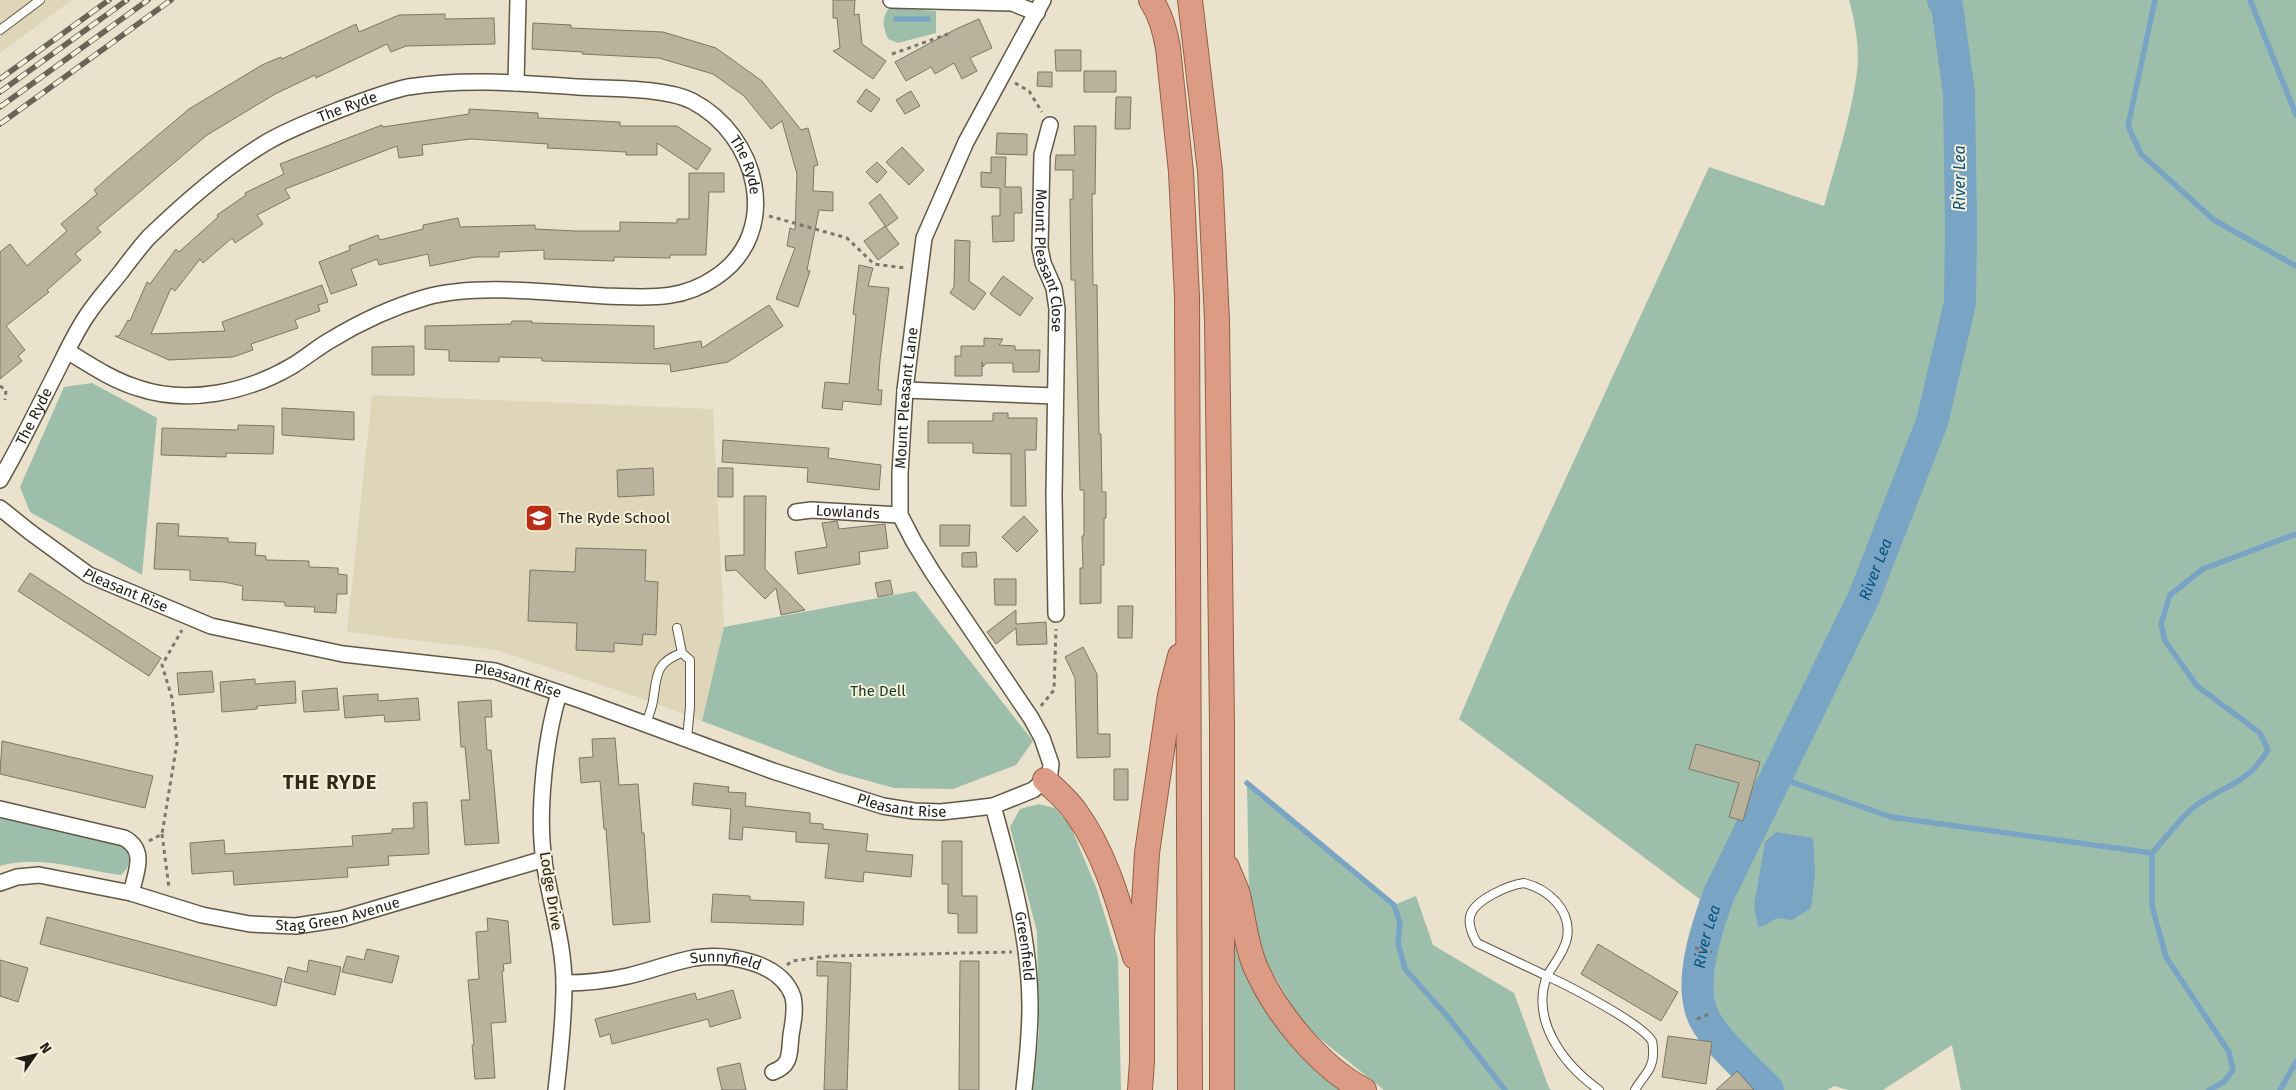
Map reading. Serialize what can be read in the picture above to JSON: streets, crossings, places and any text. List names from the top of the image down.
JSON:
{
  "streets": {
    "street": [
      "The Ryde",
      "Mount Pleasant Close",
      "Mount Pleasant Lane",
      "Lowlands",
      "Pleasant Rise",
      "Lodge Drive",
      "Stag Green Avenue",
      "Greenfield",
      "Sunnyfield"
    ]
  },
  "crossings": [
    ["Mount Pleasant Lane", "Lowlands"],
    ["Mount Pleasant Lane", "Pleasant Rise"],
    ["Pleasant Rise", "Lodge Drive"],
    ["Pleasant Rise", "Greenfield"],
    ["Lodge Drive", "Stag Green Avenue"],
    ["Lodge Drive", "Sunnyfield"]
  ],
  "districts": ["THE RYDE"],
  "water": ["River Lea"],
  "parks": ["The Dell"],
  "places": {
    "school or university": ["The Ryde School"]
  },
  "north": "top right"
}
